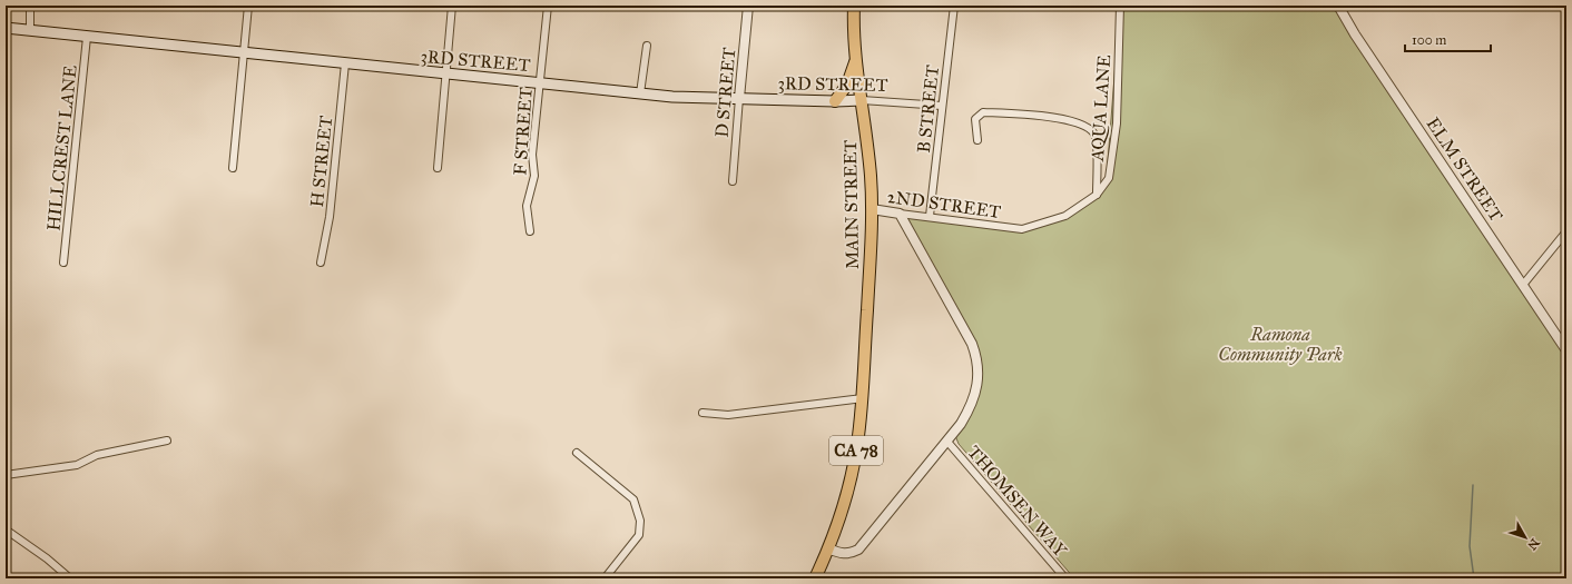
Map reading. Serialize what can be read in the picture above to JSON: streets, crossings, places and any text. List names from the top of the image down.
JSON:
{
  "streets": {
    "main road": ["3RD STREET", "MAIN STREET", "CA 78"],
    "street": [
      "D STREET",
      "AQUA LANE",
      "B STREET",
      "F STREET",
      "HILLCREST LANE",
      "H STREET",
      "ELM STREET",
      "2ND STREET",
      "THOMSEN WAY"
    ]
  },
  "crossings": [
    ["3RD STREET", "D STREET"],
    ["3RD STREET", "B STREET"],
    ["3RD STREET", "F STREET"],
    ["3RD STREET", "HILLCREST LANE"],
    ["3RD STREET", "H STREET"],
    ["3RD STREET", "MAIN STREET"],
    ["AQUA LANE", "2ND STREET"],
    ["B STREET", "2ND STREET"],
    ["2ND STREET", "MAIN STREET"],
    ["MAIN STREET", "CA 78"]
  ],
  "parks": ["Ramona Community Park"],
  "scale_bar": "100 m",
  "north": "bottom right"
}
